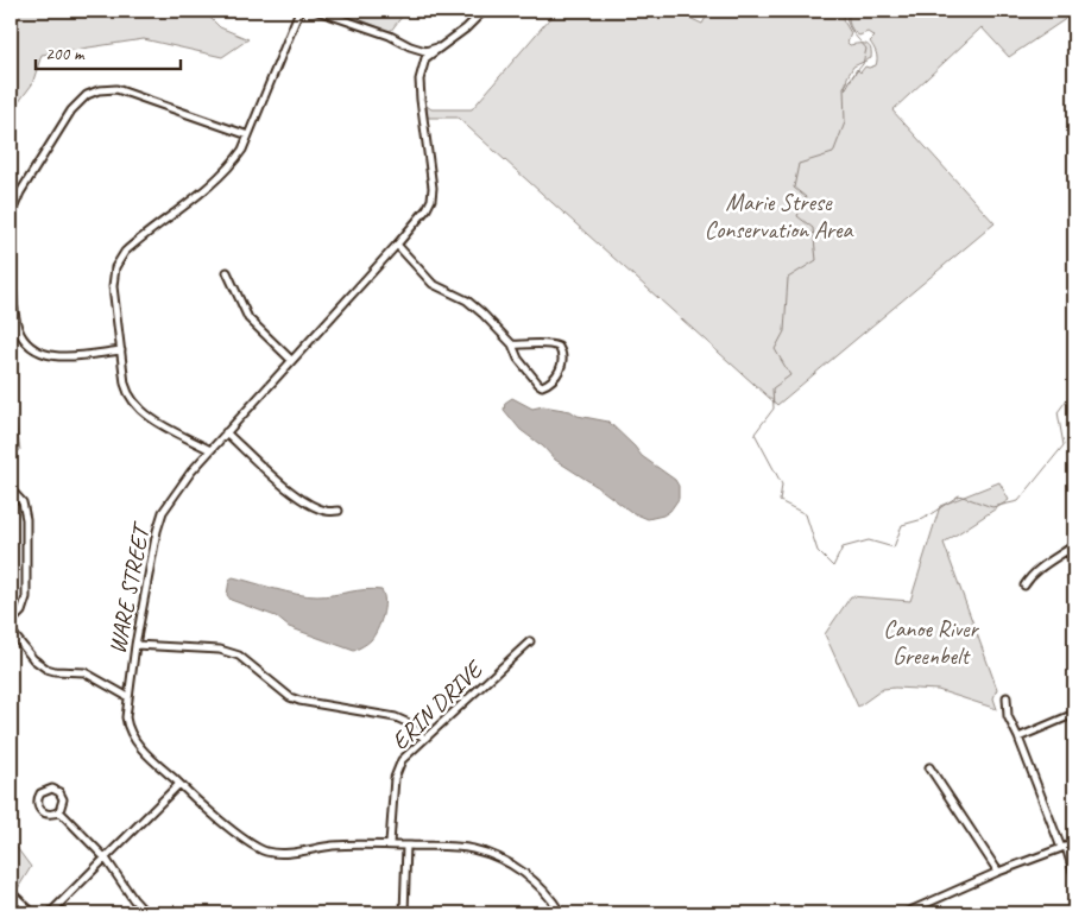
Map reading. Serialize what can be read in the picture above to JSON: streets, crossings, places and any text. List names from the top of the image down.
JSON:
{
  "streets": {
    "street": ["WARE STREET", "ERIN DRIVE"]
  },
  "crossings": [
    ["WARE STREET", "ERIN DRIVE"]
  ],
  "parks": ["Marie Strese Conservation Area", "Canoe River Greenbelt"],
  "scale_bar": "200 m"
}
